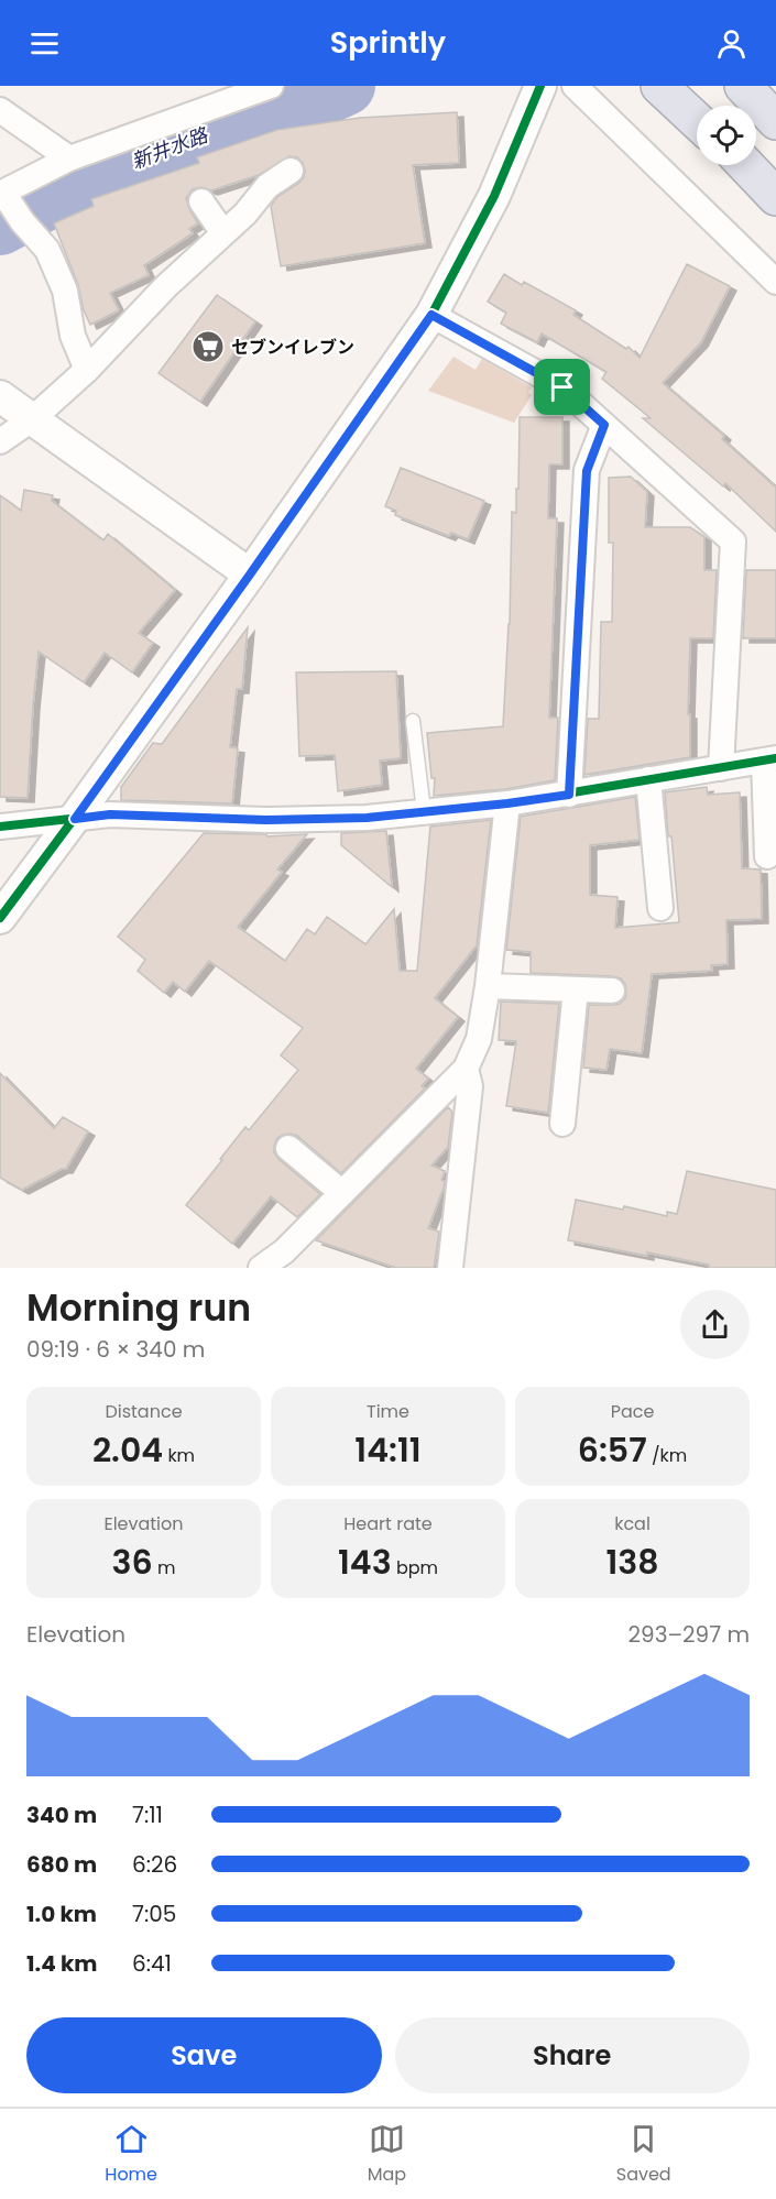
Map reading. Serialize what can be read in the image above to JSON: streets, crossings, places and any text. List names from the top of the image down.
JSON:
{
  "water": ["新井水路"],
  "places": {
    "supermarket": ["セブンイレブン"]
  },
  "page": {
    "header": "Sprintly",
    "heading": ["Morning run", "09:19 · 6 × 340 m"],
    "stats": [
      ["Distance", "2.04 km"],
      ["Time", "14:11"],
      ["Pace", "6:57 /km"],
      ["Elevation", "36 m"],
      ["Heart rate", "143 bpm"],
      ["kcal", "138"]
    ],
    "chart": ["Elevation", "293–297 m"],
    "list": [
      {
        "name": "340 m",
        "note": "7:11"
      },
      {
        "name": "680 m",
        "note": "6:26"
      },
      {
        "name": "1.0 km",
        "note": "7:05"
      },
      {
        "name": "1.4 km",
        "note": "6:41"
      }
    ],
    "buttons": ["Save", "Share"],
    "tabs": ["Home", "Map", "Saved"]
  }
}
